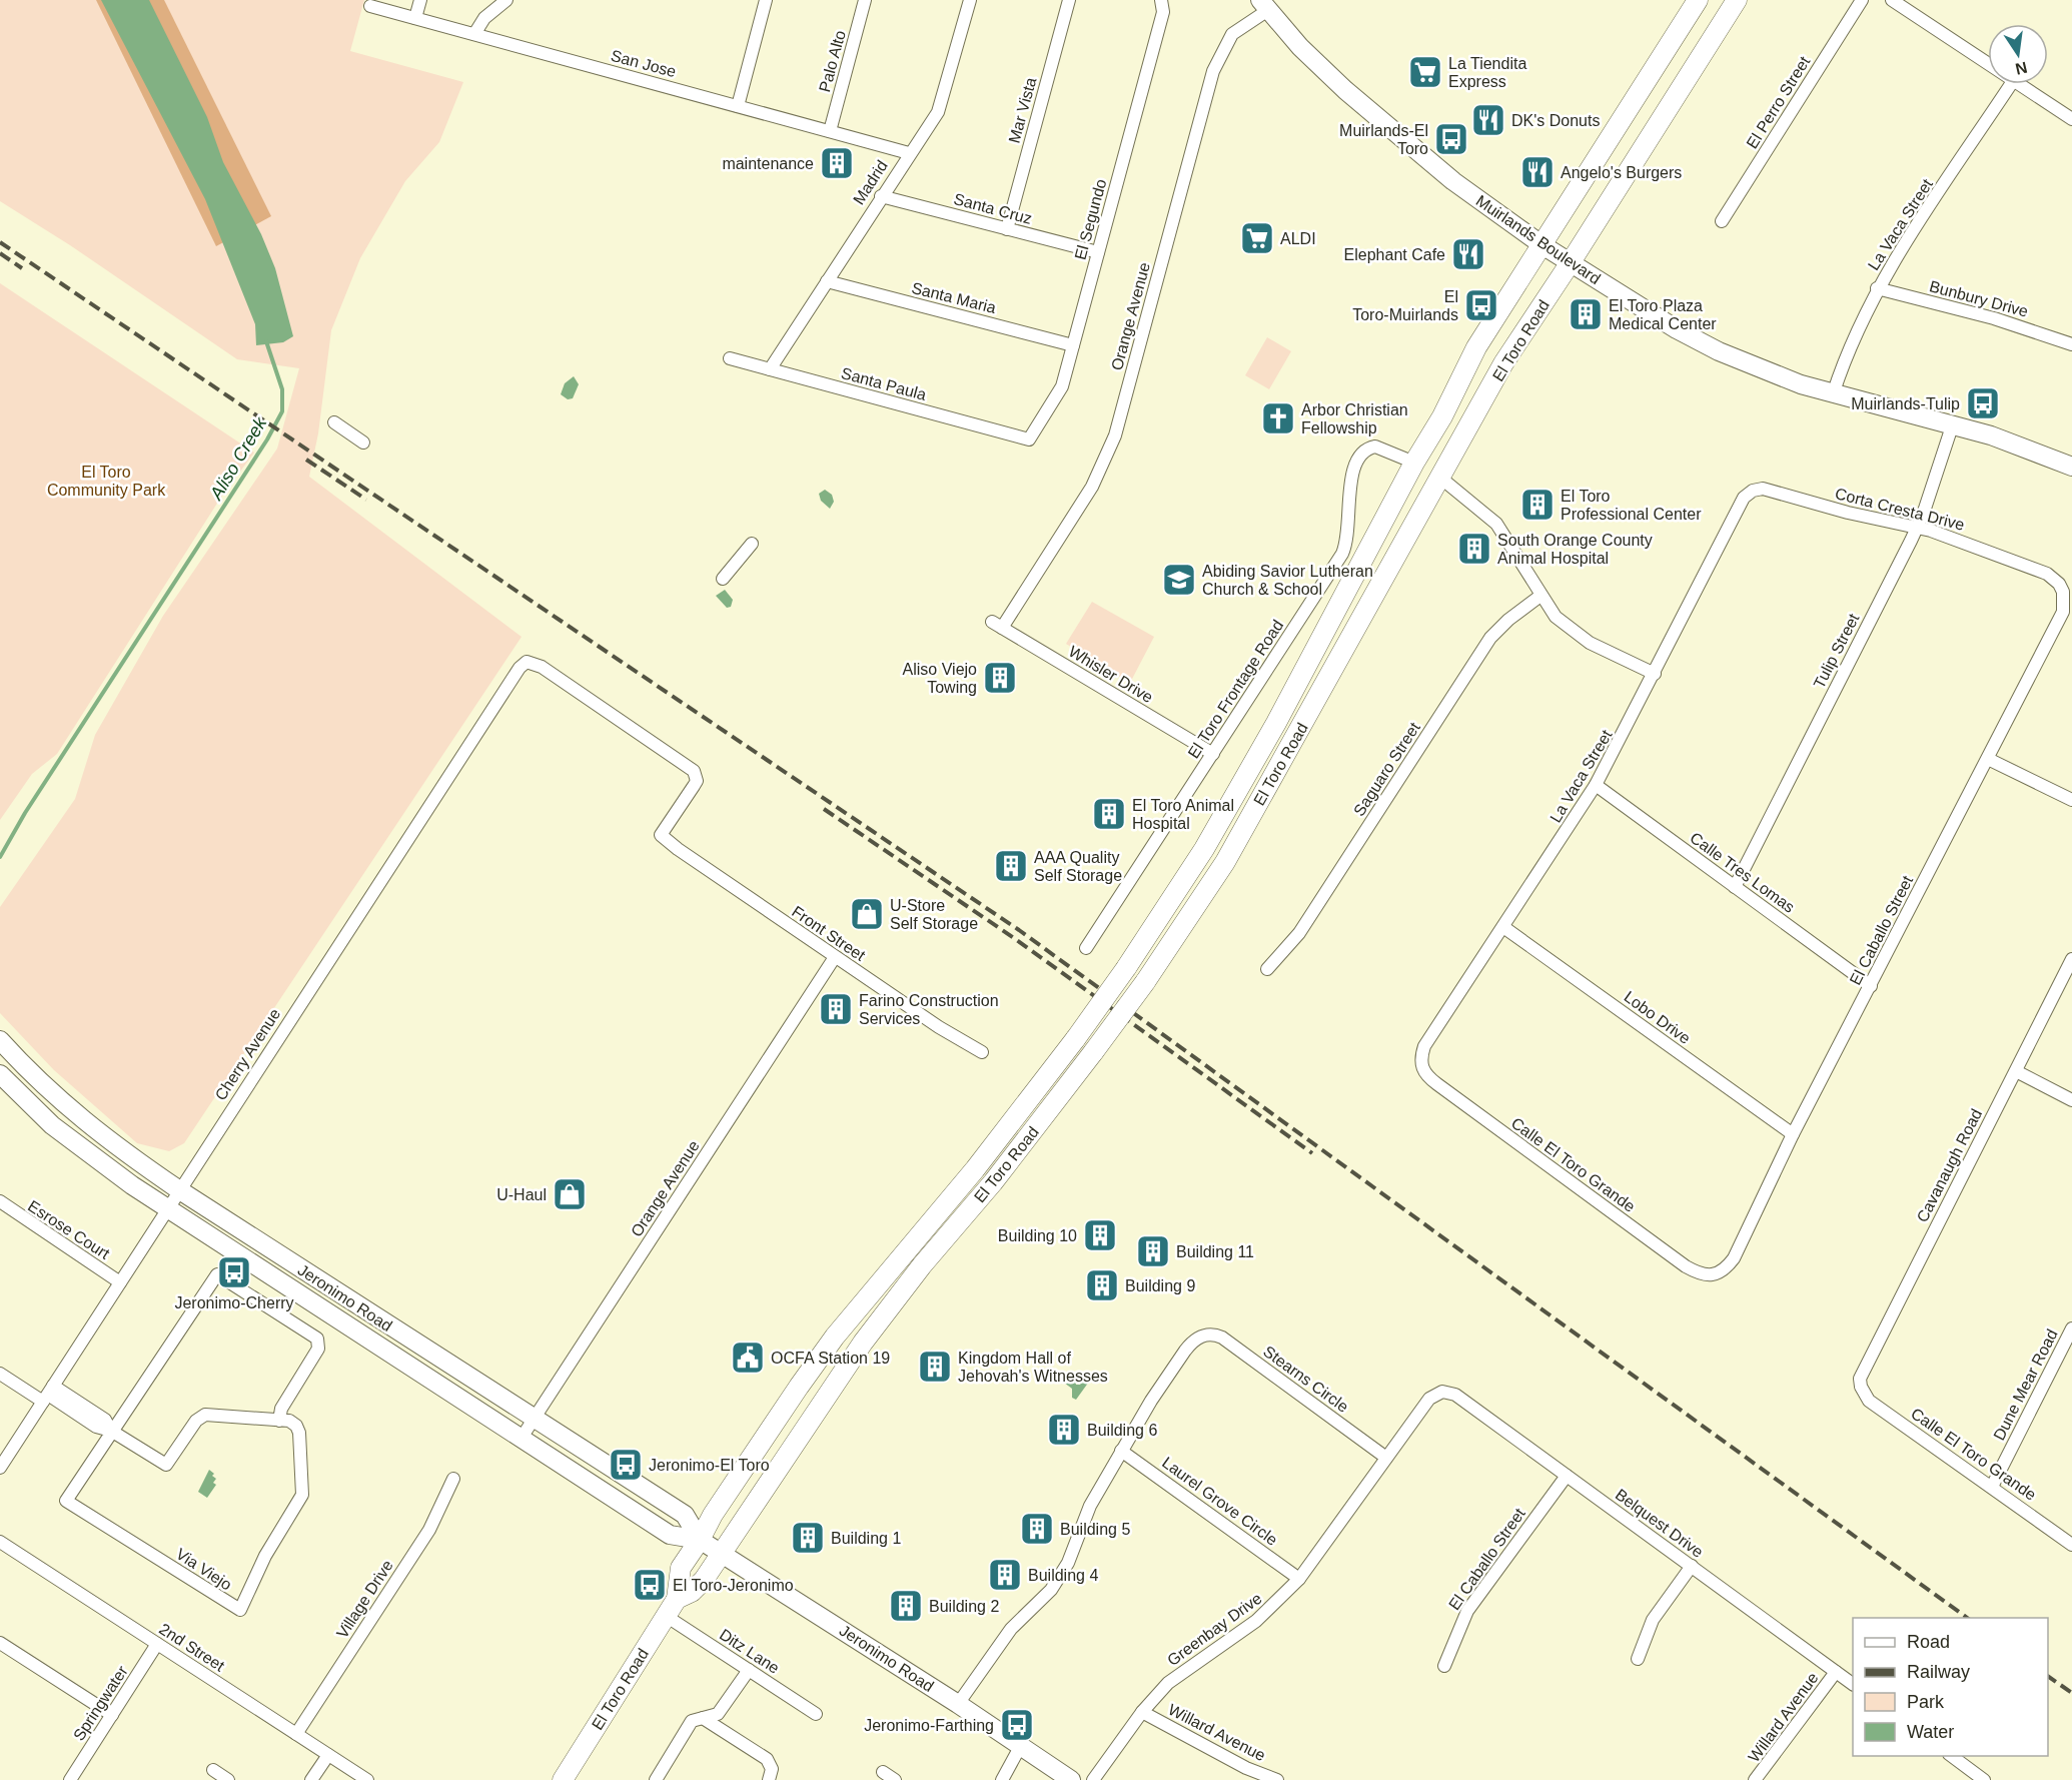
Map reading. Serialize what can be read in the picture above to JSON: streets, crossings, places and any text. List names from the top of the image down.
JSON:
{
  "streets": {
    "main road": ["Muirlands Boulevard", "El Toro Road", "Jeronimo Road"],
    "street": [
      "Palo Alto",
      "San Jose",
      "El Perro Street",
      "Mar Vista",
      "Madrid",
      "Santa Cruz",
      "El Segundo",
      "La Vaca Street",
      "Santa Maria",
      "Bunbury Drive",
      "Orange Avenue",
      "Santa Paula",
      "Corta Cresta Drive",
      "Tulip Street",
      "Whisler Drive",
      "El Toro Frontage Road",
      "Saguaro Street",
      "Calle Tres Lomas",
      "El Caballo Street",
      "Front Street",
      "Lobo Drive",
      "Cherry Avenue",
      "Calle El Toro Grande",
      "Cavanaugh Road",
      "Esrose Court",
      "Stearns Circle",
      "Dune Mear Road",
      "Laurel Grove Circle",
      "Belquest Drive",
      "Via Viejo",
      "Village Drive",
      "Greenbay Drive",
      "2nd Street",
      "Ditz Lane",
      "Springwater",
      "Willard Avenue"
    ]
  },
  "crossings": [
    ["Palo Alto", "San Jose"],
    ["San Jose", "Madrid"],
    ["Mar Vista", "Santa Cruz"],
    ["Madrid", "Santa Cruz"],
    ["Madrid", "Santa Maria"],
    ["Madrid", "Santa Paula"],
    ["Santa Cruz", "El Segundo"],
    ["El Segundo", "Santa Maria"],
    ["El Segundo", "Santa Paula"],
    ["La Vaca Street", "Muirlands Boulevard"],
    ["La Vaca Street", "Bunbury Drive"],
    ["La Vaca Street", "Corta Cresta Drive"],
    ["La Vaca Street", "Calle Tres Lomas"],
    ["La Vaca Street", "Lobo Drive"],
    ["La Vaca Street", "Calle El Toro Grande"],
    ["Muirlands Boulevard", "Orange Avenue"],
    ["Muirlands Boulevard", "El Toro Road"],
    ["Muirlands Boulevard", "Tulip Street"],
    ["Orange Avenue", "Whisler Drive"],
    ["Orange Avenue", "Front Street"],
    ["Orange Avenue", "Jeronimo Road"],
    ["El Toro Road", "El Toro Frontage Road"],
    ["El Toro Road", "Jeronimo Road"],
    ["El Toro Road", "Ditz Lane"],
    ["Corta Cresta Drive", "Tulip Street"],
    ["Corta Cresta Drive", "El Caballo Street"],
    ["Tulip Street", "Calle Tres Lomas"],
    ["Whisler Drive", "El Toro Frontage Road"],
    ["Calle Tres Lomas", "El Caballo Street"],
    ["El Caballo Street", "Lobo Drive"],
    ["El Caballo Street", "Calle El Toro Grande"],
    ["El Caballo Street", "Belquest Drive"],
    ["Front Street", "Cherry Avenue"],
    ["Cherry Avenue", "Esrose Court"],
    ["Cherry Avenue", "Jeronimo Road"],
    ["Calle El Toro Grande", "Cavanaugh Road"],
    ["Calle El Toro Grande", "Dune Mear Road"],
    ["Stearns Circle", "Laurel Grove Circle"],
    ["Stearns Circle", "Greenbay Drive"],
    ["Laurel Grove Circle", "Greenbay Drive"],
    ["Belquest Drive", "Greenbay Drive"],
    ["Belquest Drive", "Willard Avenue"],
    ["Village Drive", "2nd Street"],
    ["Greenbay Drive", "Willard Avenue"],
    ["2nd Street", "Springwater"]
  ],
  "water": ["Aliso Creek"],
  "parks": ["El Toro Community Park"],
  "places": {
    "supermarket": ["La Tiendita Express", "ALDI"],
    "restaurant": ["DK's Donuts", "Angelo's Burgers", "Elephant Cafe"],
    "bus stop": [
      "Muirlands-El Toro",
      "El Toro-Muirlands",
      "Muirlands-Tulip",
      "Jeronimo-Cherry",
      "Jeronimo-El Toro",
      "El Toro-Jeronimo",
      "Jeronimo-Farthing"
    ],
    "building": [
      "maintenance",
      "El Toro Plaza Medical Center",
      "El Toro Professional Center",
      "South Orange County Animal Hospital",
      "Aliso Viejo Towing",
      "El Toro Animal Hospital",
      "AAA Quality Self Storage",
      "Farino Construction Services",
      "Building 10",
      "Building 11",
      "Building 9",
      "Kingdom Hall of Jehovah's Witnesses",
      "Building 6",
      "Building 5",
      "Building 1",
      "Building 4",
      "Building 2"
    ],
    "church": ["Arbor Christian Fellowship"],
    "school or university": ["Abiding Savior Lutheran Church & School"],
    "shop": ["U-Store Self Storage", "U-Haul"],
    "public building": ["OCFA Station 19"]
  },
  "legend": [
    "Road",
    "Railway",
    "Park",
    "Water"
  ],
  "north": "bottom"
}
